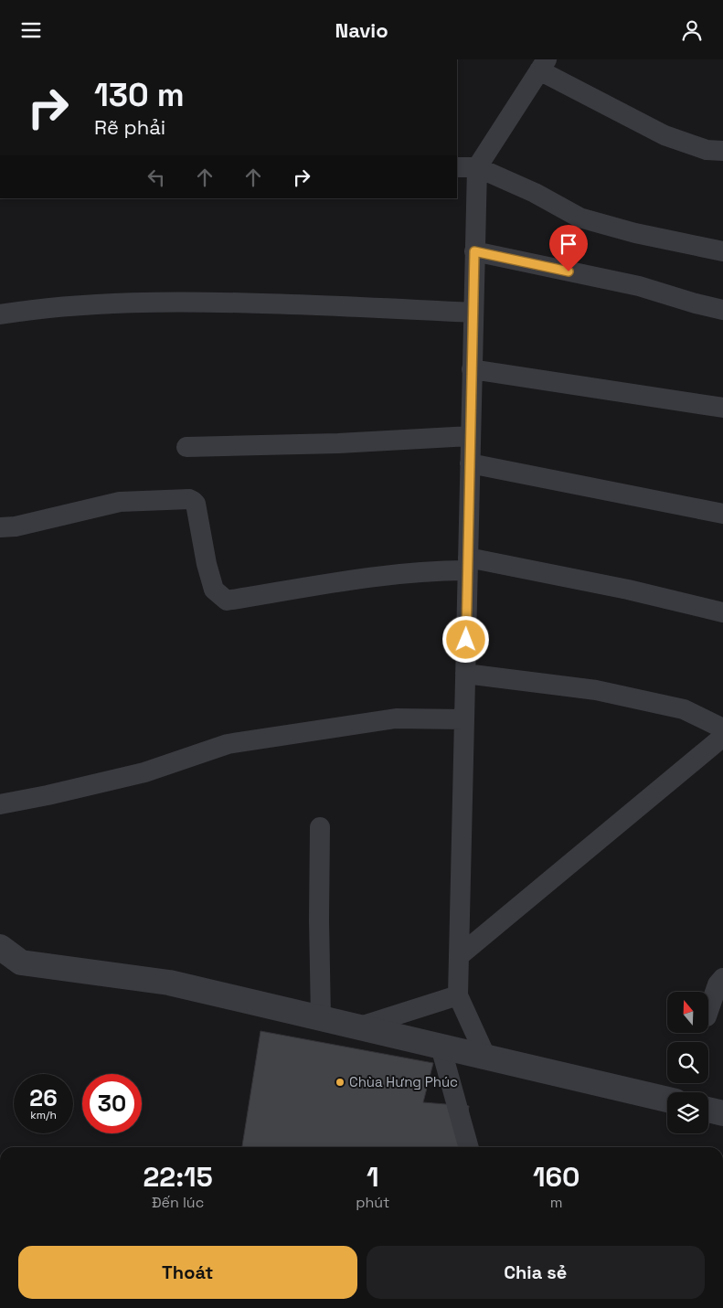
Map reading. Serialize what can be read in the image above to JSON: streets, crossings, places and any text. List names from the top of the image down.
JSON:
{
  "places": ["Chùa Hưng Phúc"],
  "north": "top",
  "page": {
    "header": "Navio",
    "turn": ["130 m", "Rẽ phải"],
    "speed": "26 km/h",
    "limit": "30",
    "eta": [
      "22:15",
      "Đến lúc",
      "1",
      "phút",
      "160",
      "m"
    ],
    "buttons": ["Thoát", "Chia sẻ"]
  }
}
